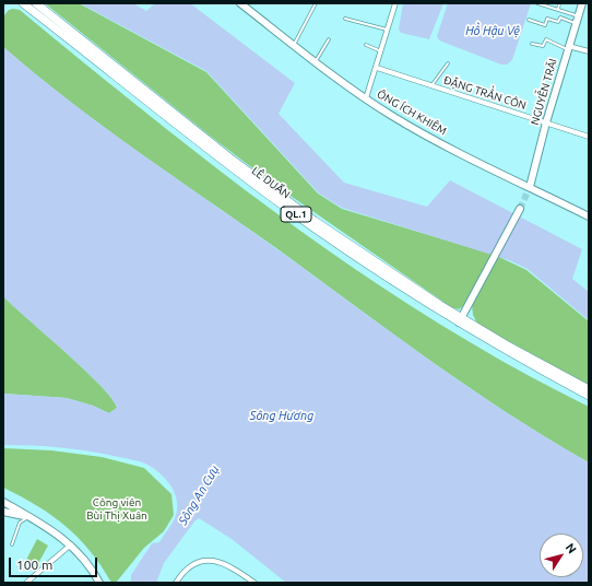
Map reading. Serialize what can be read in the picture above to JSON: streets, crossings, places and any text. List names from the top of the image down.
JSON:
{
  "streets": {
    "main road": [
      "NGUYỄN TRÃI",
      "ÔNG ÍCH KHIÊM",
      "LÊ DUẨN",
      "QL.1"
    ],
    "street": ["ĐẶNG TRẦN CÔN"]
  },
  "crossings": [
    ["NGUYỄN TRÃI", "ĐẶNG TRẦN CÔN"],
    ["NGUYỄN TRÃI", "ÔNG ÍCH KHIÊM"]
  ],
  "water": ["Hồ Hậu Vệ", "Sông Hương", "Sông An Cựu"],
  "parks": ["Công viên Bùi Thị Xuân"],
  "scale_bar": "100 m",
  "north": "top right"
}
